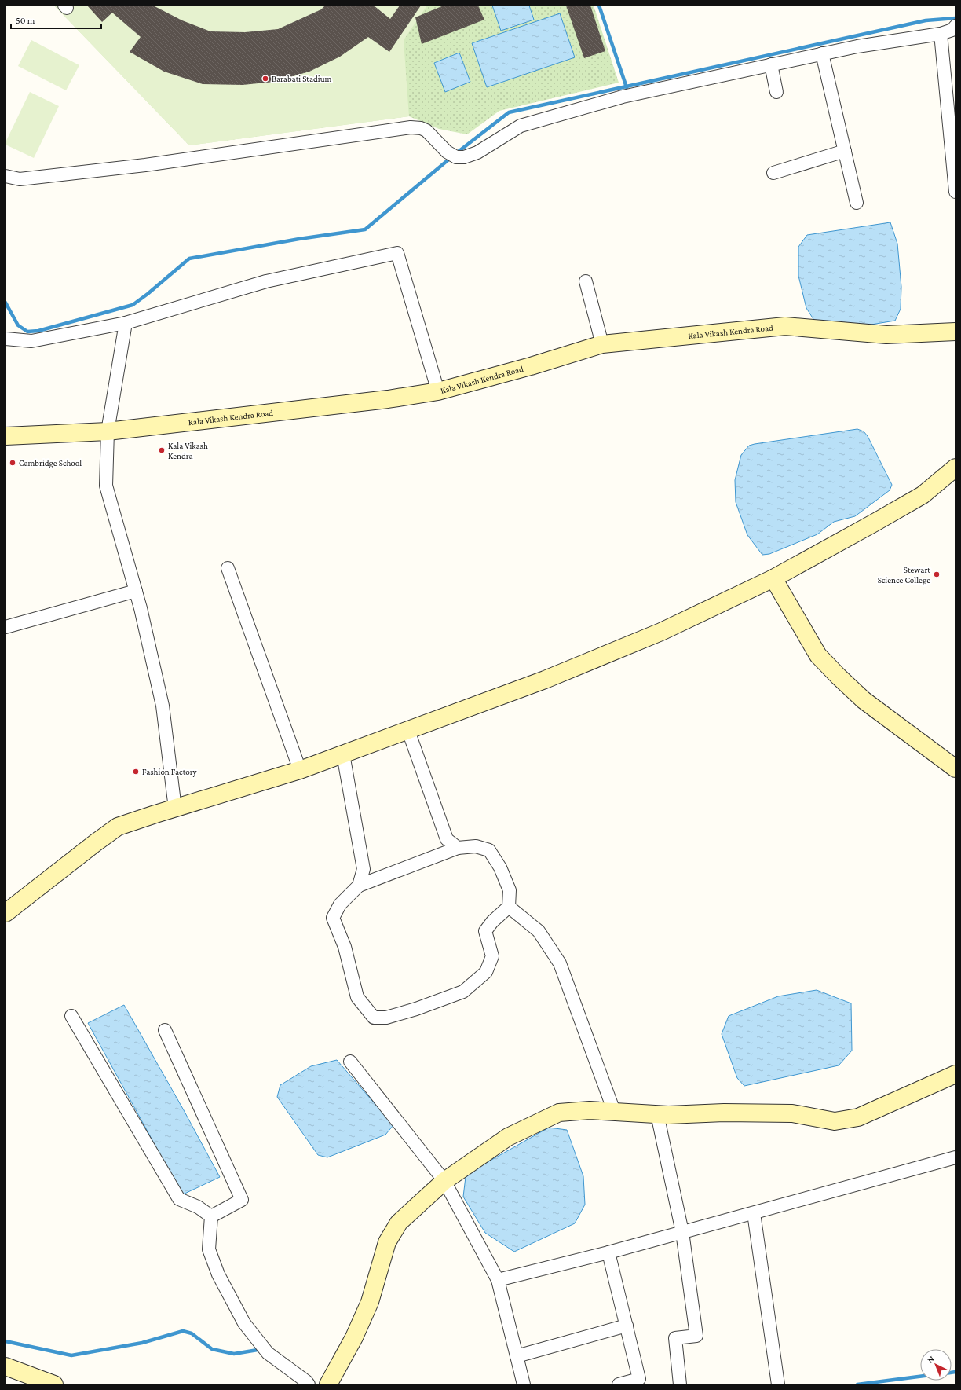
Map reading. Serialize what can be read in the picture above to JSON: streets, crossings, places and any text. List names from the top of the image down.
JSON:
{
  "streets": {
    "street": ["Kala Vikash Kendra Road"]
  },
  "places": [
    "Barabati Stadium",
    "Kala Vikash Kendra",
    "Cambridge School",
    "Stewart Science College",
    "Fashion Factory"
  ],
  "scale_bar": "50 m",
  "north": "top left"
}
